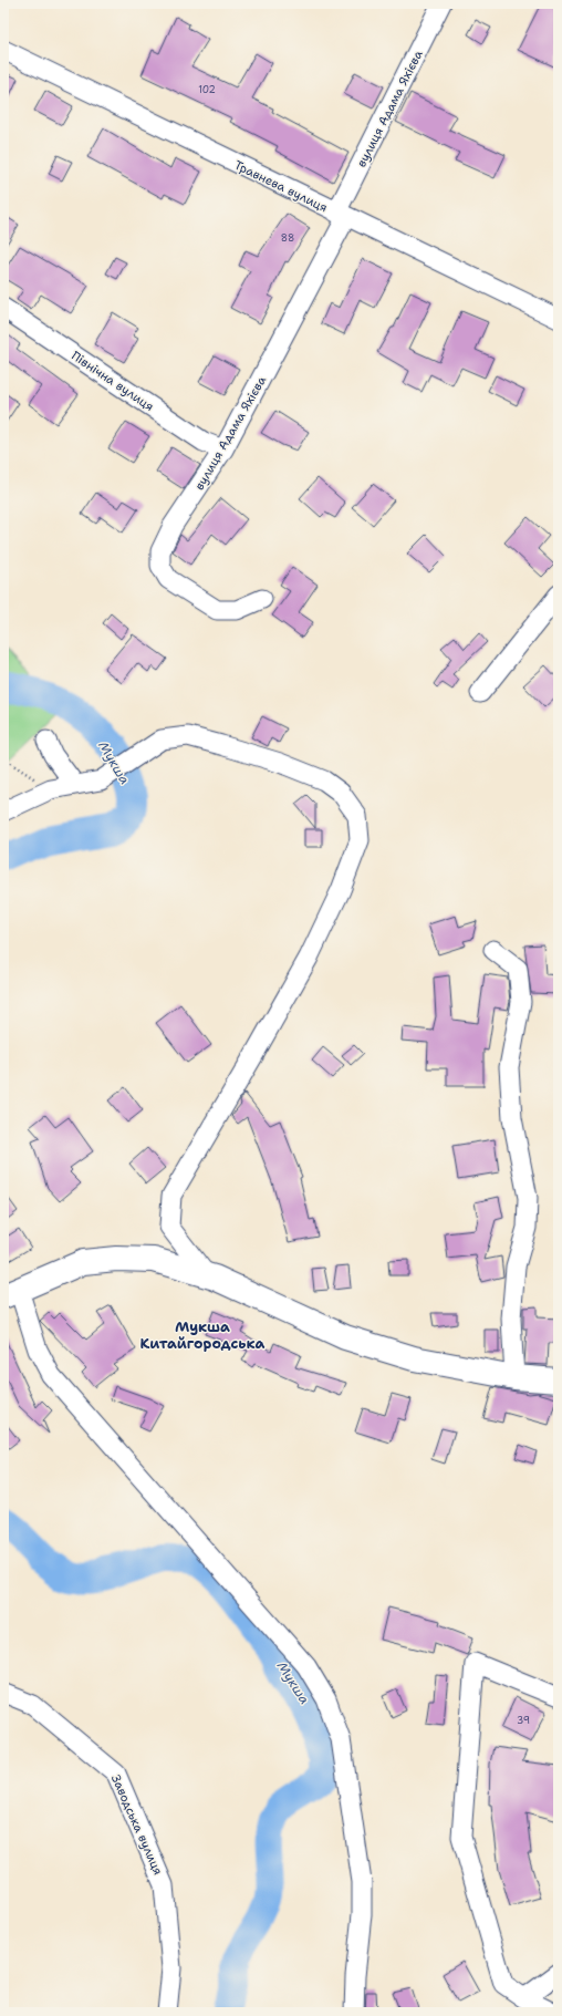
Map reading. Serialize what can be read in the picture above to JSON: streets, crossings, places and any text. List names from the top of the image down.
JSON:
{
  "streets": {
    "street": [
      "вулиця Адама Яхієва",
      "Травнева вулиця",
      "Північна вулиця",
      "Заводська вулиця"
    ]
  },
  "crossings": [
    ["вулиця Адама Яхієва", "Травнева вулиця"],
    ["вулиця Адама Яхієва", "Північна вулиця"]
  ],
  "districts": ["Мукша Китайгородська"],
  "water": ["Мукша"],
  "house_numbers": ["102", "88", "39"]
}
